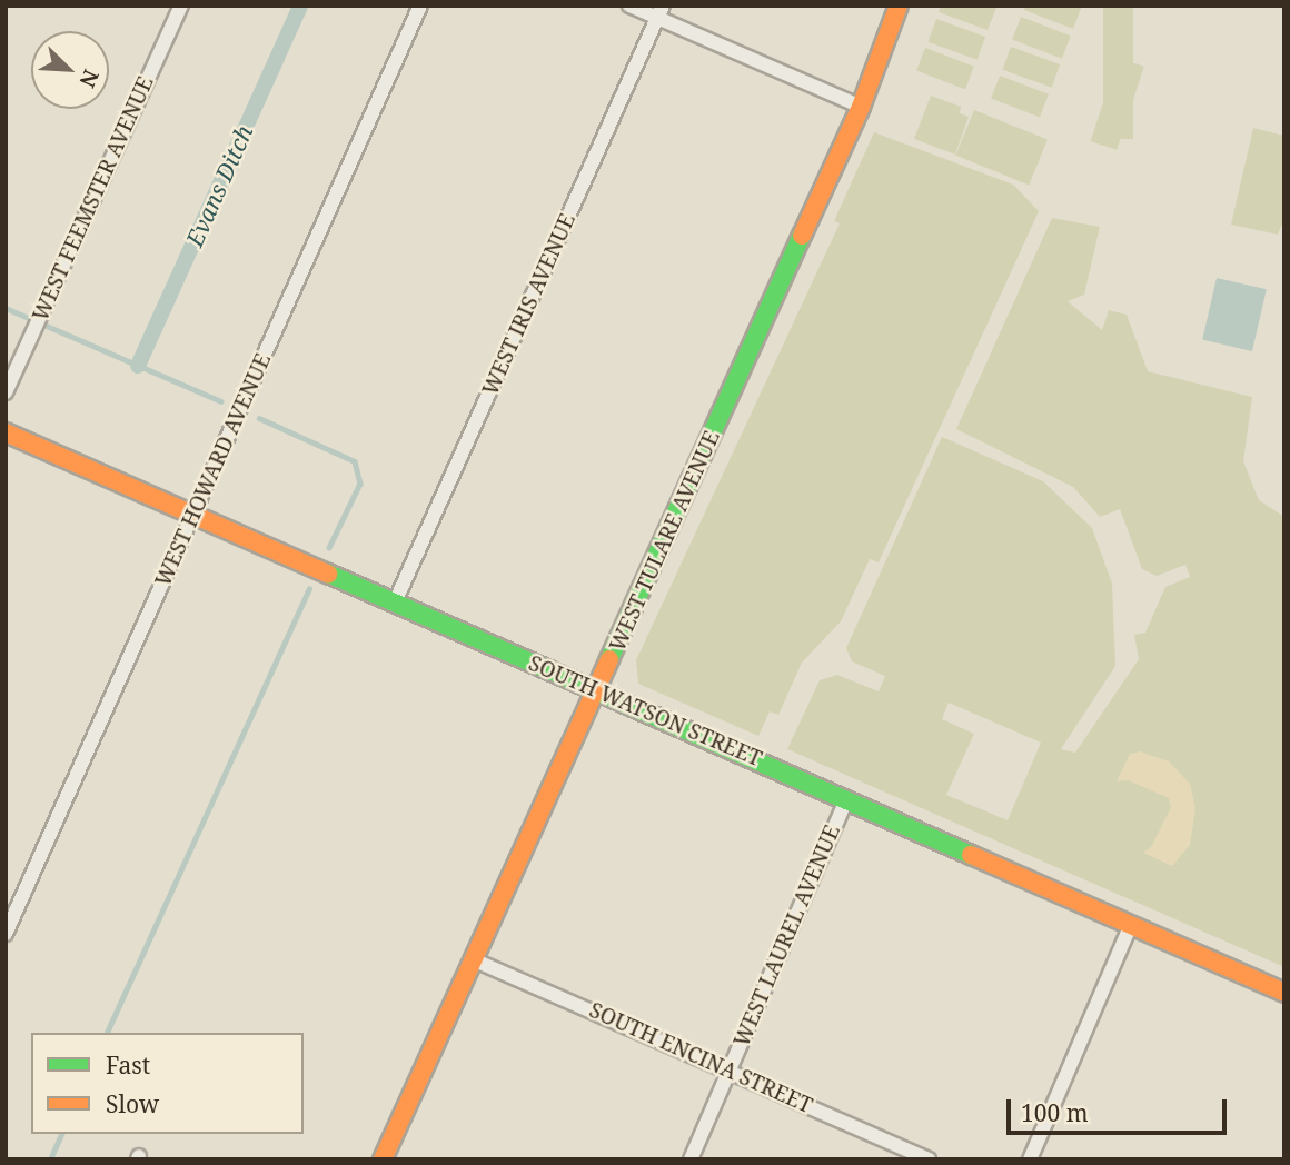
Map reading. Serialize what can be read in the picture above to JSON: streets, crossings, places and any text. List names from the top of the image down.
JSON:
{
  "streets": {
    "street": [
      "WEST FEEMSTER AVENUE",
      "WEST IRIS AVENUE",
      "WEST HOWARD AVENUE",
      "WEST TULARE AVENUE",
      "SOUTH WATSON STREET",
      "WEST LAUREL AVENUE",
      "SOUTH ENCINA STREET"
    ]
  },
  "crossings": [
    ["WEST IRIS AVENUE", "SOUTH WATSON STREET"],
    ["WEST HOWARD AVENUE", "SOUTH WATSON STREET"],
    ["WEST TULARE AVENUE", "SOUTH WATSON STREET"],
    ["WEST TULARE AVENUE", "SOUTH ENCINA STREET"],
    ["SOUTH WATSON STREET", "WEST LAUREL AVENUE"],
    ["WEST LAUREL AVENUE", "SOUTH ENCINA STREET"]
  ],
  "water": ["Evans Ditch"],
  "legend": ["Fast", "Slow"],
  "scale_bar": "100 m",
  "north": "bottom right"
}
